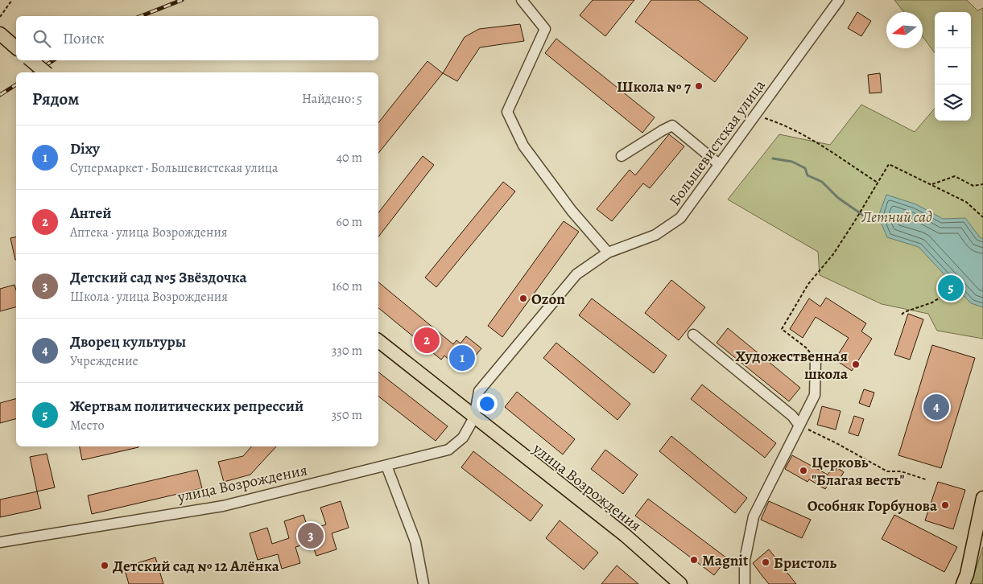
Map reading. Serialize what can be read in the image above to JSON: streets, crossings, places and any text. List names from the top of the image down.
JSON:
{
  "streets": {
    "main road": ["улица Возрождения"],
    "street": ["Большевистская улица"]
  },
  "crossings": [
    ["Большевистская улица", "улица Возрождения"]
  ],
  "parks": ["Летний сад"],
  "places": [
    "Школа № 7",
    "Ozon",
    "Художественная школа",
    "Церковь \"Благая весть\"",
    "Особняк Горбунова",
    "Magnit",
    "Бристоль",
    "Детский сад № 12 Алёнка"
  ],
  "north": "left",
  "page": {
    "map_buttons": ["+", "−"],
    "search": "Поиск",
    "heading": ["Рядом", "Найдено: 5"],
    "list": [
      {
        "mark": "1",
        "name": "Dixy",
        "note": "Супермаркет · Большевистская улица",
        "value": "40 m"
      },
      {
        "mark": "2",
        "name": "Антей",
        "note": "Аптека · улица Возрождения",
        "value": "60 m"
      },
      {
        "mark": "3",
        "name": "Детский сад №5 Звёздочка",
        "note": "Школа · улица Возрождения",
        "value": "160 m"
      },
      {
        "mark": "4",
        "name": "Дворец культуры",
        "note": "Учреждение",
        "value": "330 m"
      },
      {
        "mark": "5",
        "name": "Жертвам политических репрессий",
        "note": "Место",
        "value": "350 m"
      }
    ],
    "pins": [
      "5",
      "2",
      "1",
      "4",
      "3"
    ]
  }
}
